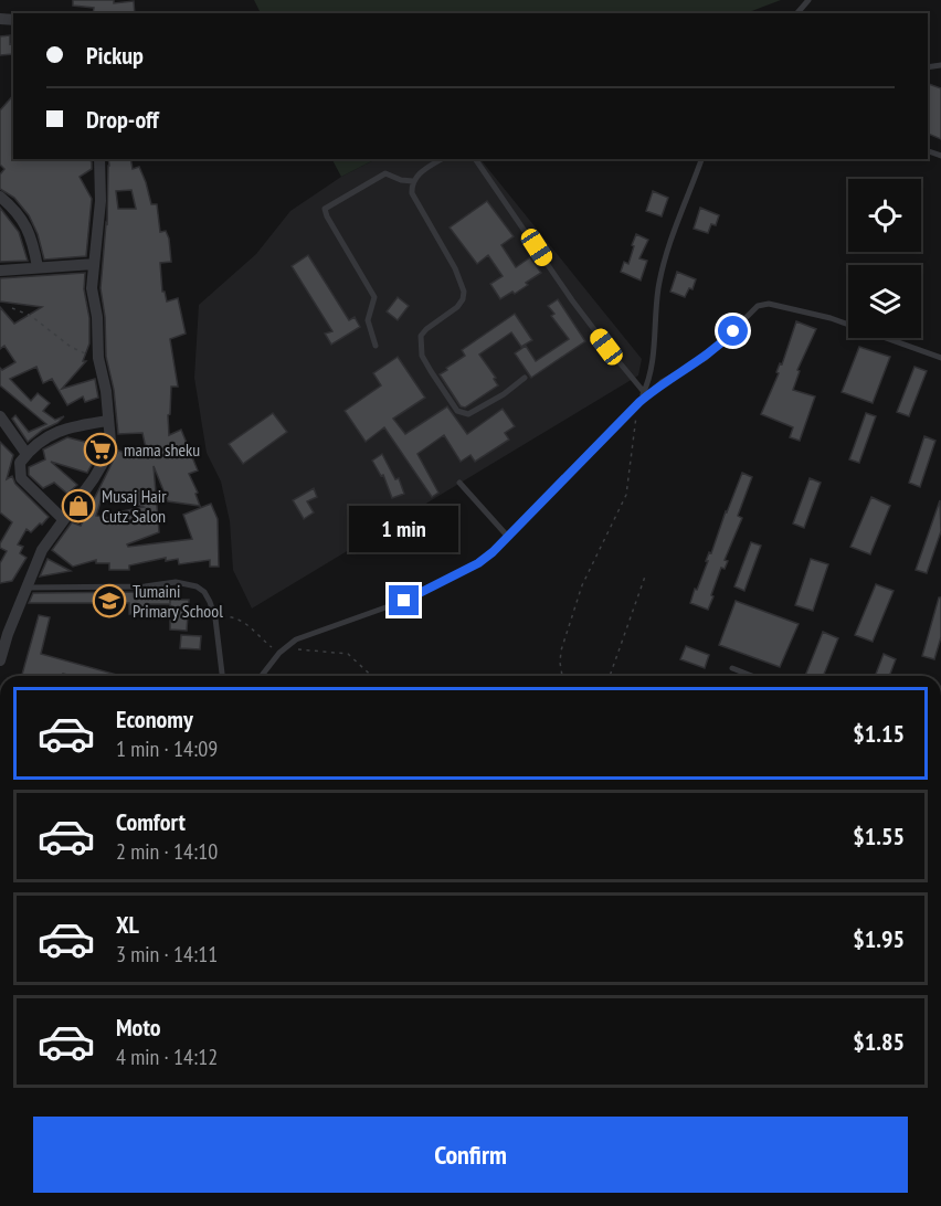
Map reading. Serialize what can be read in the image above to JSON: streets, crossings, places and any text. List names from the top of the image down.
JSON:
{
  "places": {
    "supermarket": ["mama sheku"],
    "shop": ["Musaj Hair Cutz Salon"],
    "school or university": ["Tumaini Primary School"]
  },
  "page": {
    "banner": ["Pickup", "Drop-off"],
    "bubble": "1 min",
    "list": [
      {
        "name": "Economy",
        "note": "1 min · 14:09",
        "value": "$1.15"
      },
      {
        "name": "Comfort",
        "note": "2 min · 14:10",
        "value": "$1.55"
      },
      {
        "name": "XL",
        "note": "3 min · 14:11",
        "value": "$1.95"
      },
      {
        "name": "Moto",
        "note": "4 min · 14:12",
        "value": "$1.85"
      }
    ],
    "buttons": "Confirm"
  }
}
